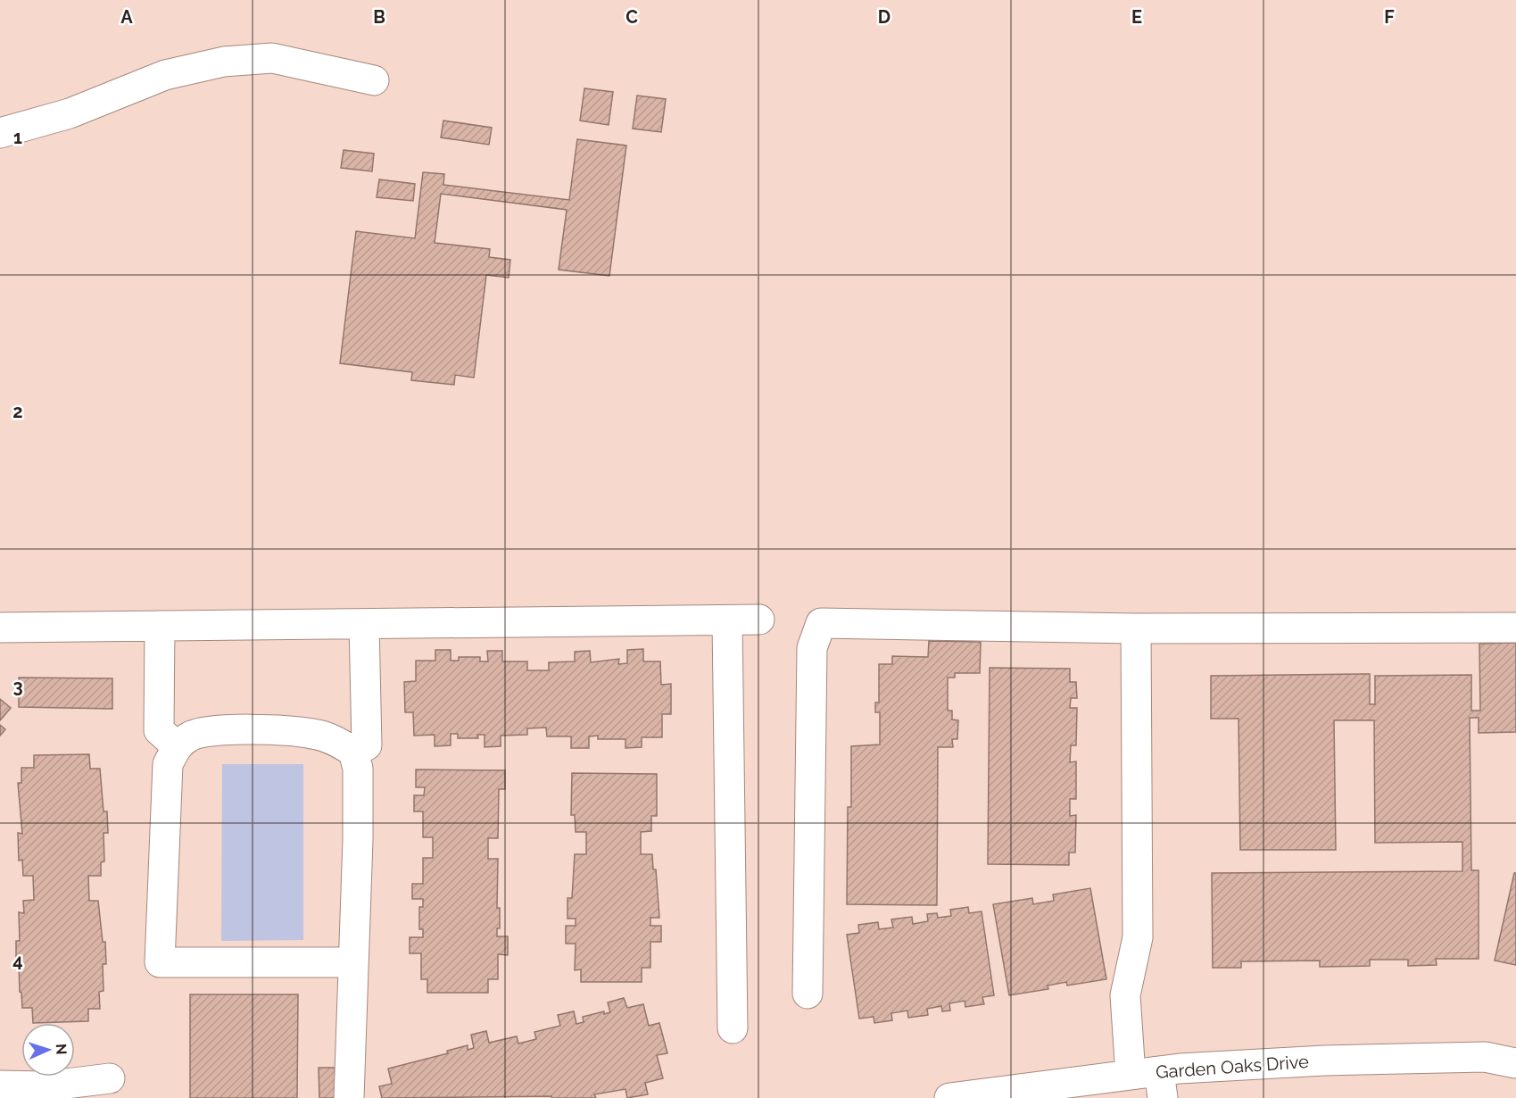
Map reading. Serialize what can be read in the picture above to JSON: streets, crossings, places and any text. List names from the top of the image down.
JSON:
{
  "streets": {
    "street": ["Garden Oaks Drive"]
  },
  "north": "right",
  "grid": {
    "columns": [
      "A",
      "B",
      "C",
      "D",
      "E",
      "F"
    ],
    "rows": [
      "1",
      "2",
      "3",
      "4"
    ]
  }
}
